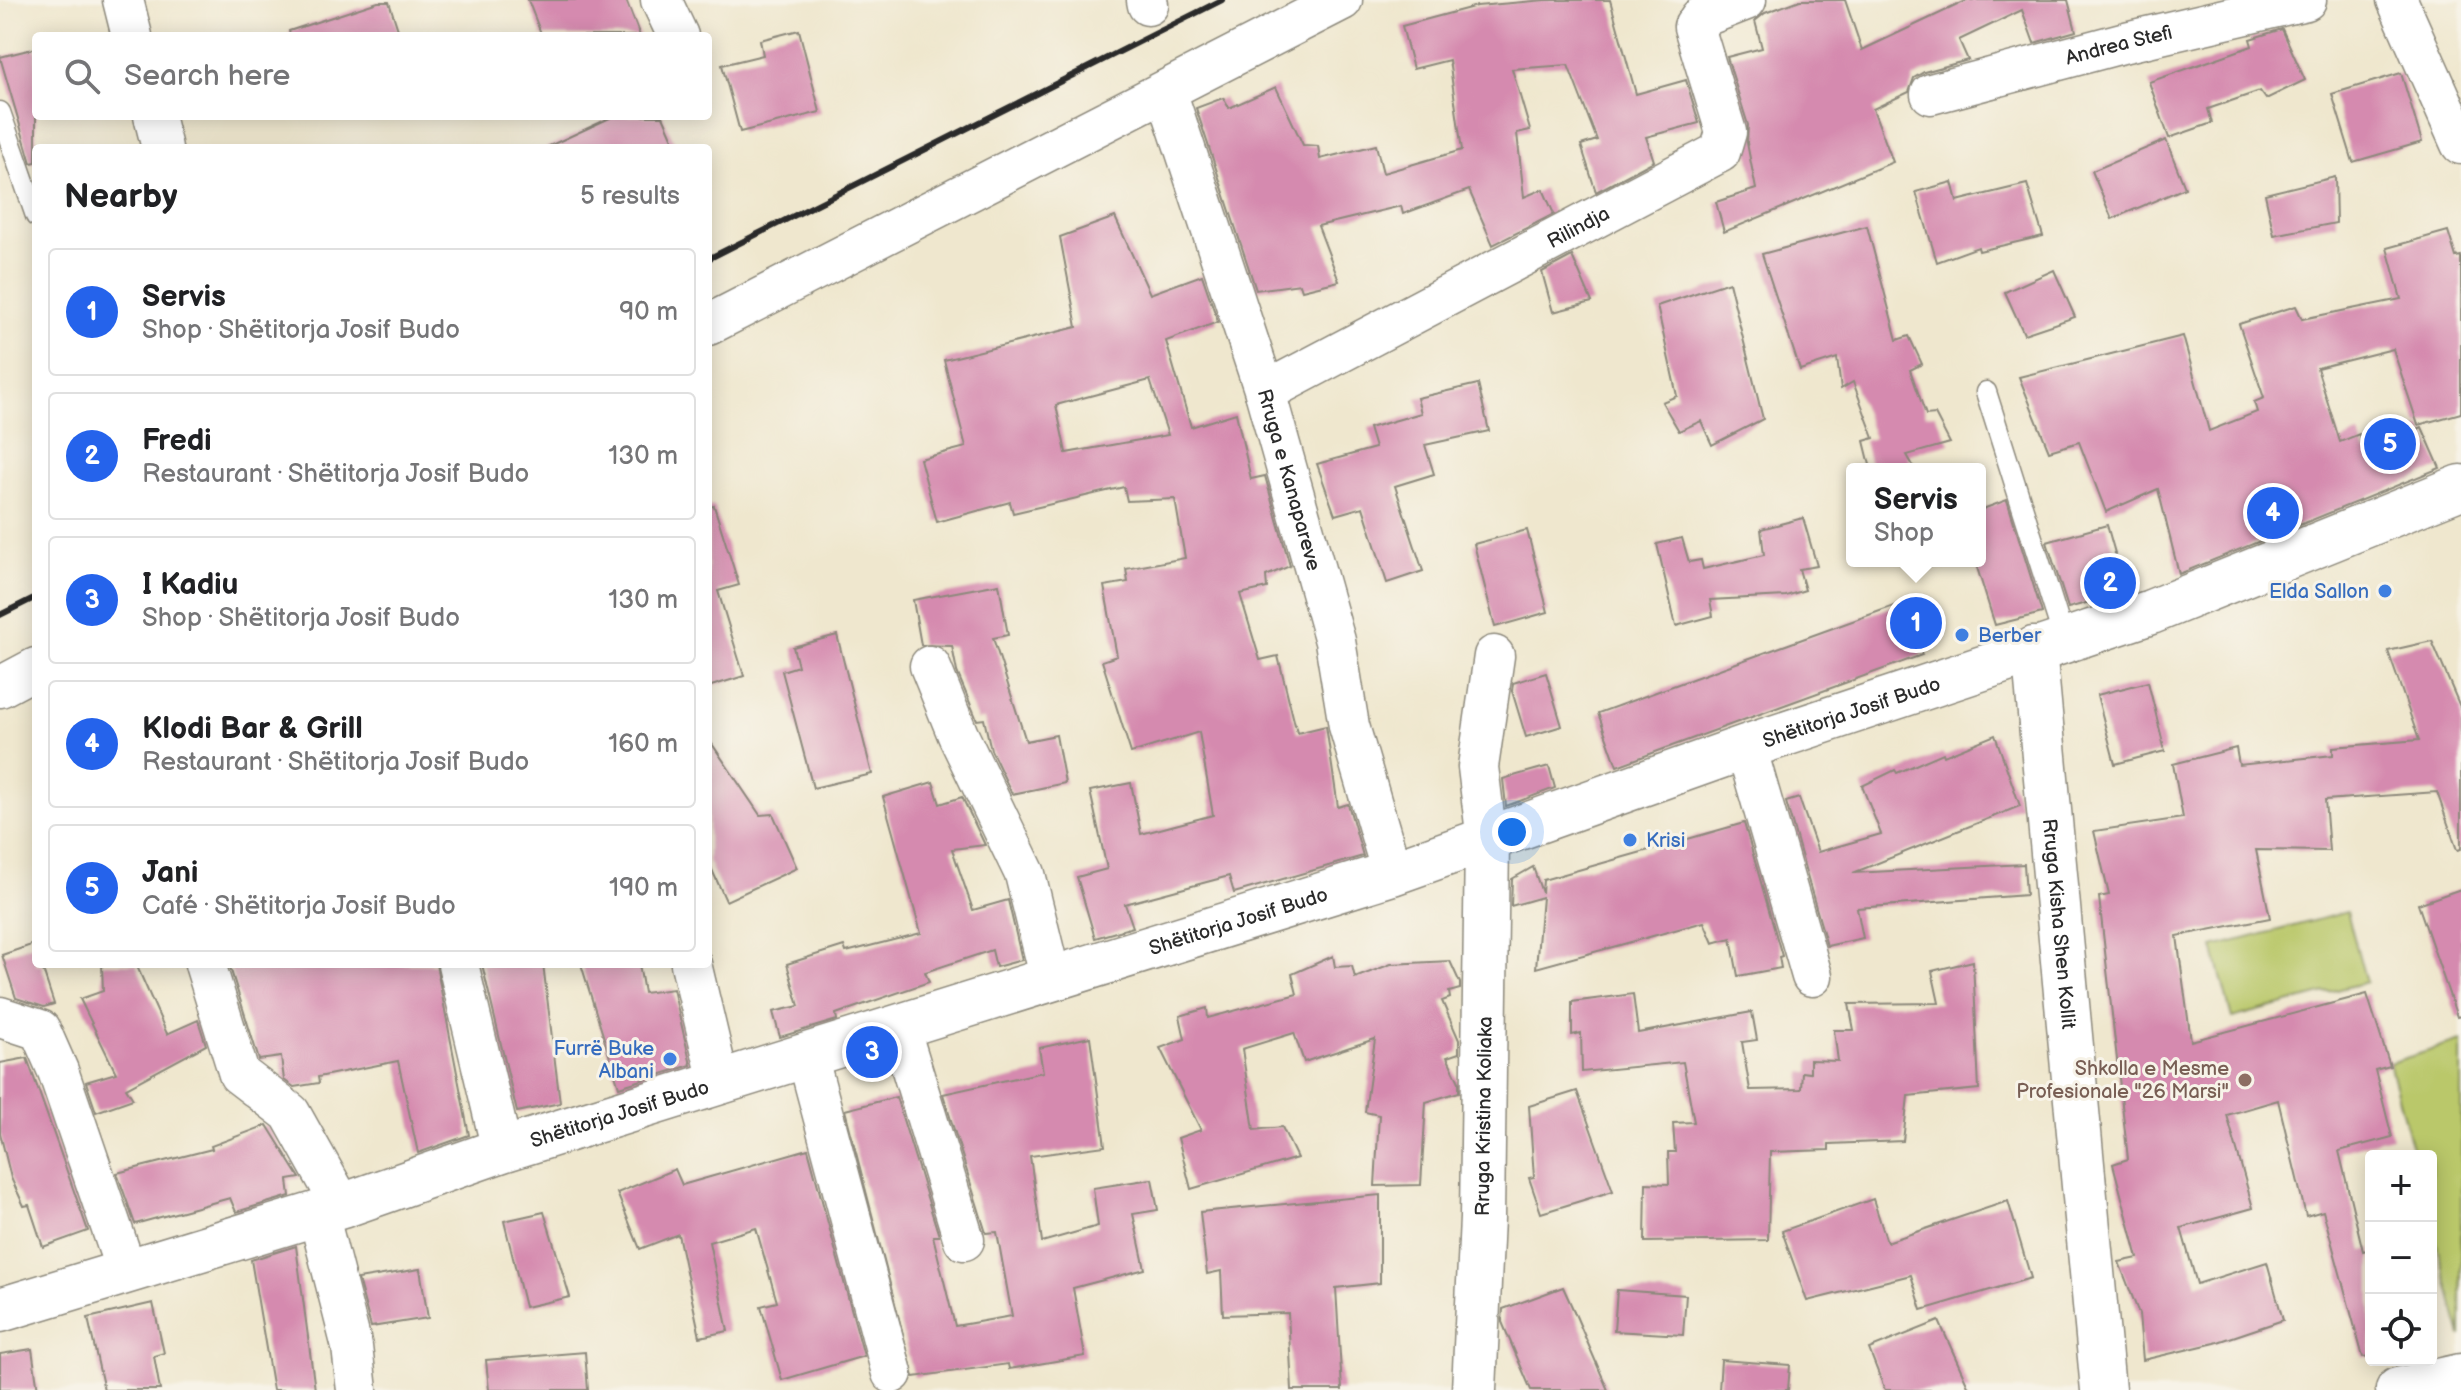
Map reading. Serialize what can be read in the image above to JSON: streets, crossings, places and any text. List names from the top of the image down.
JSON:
{
  "streets": {
    "main road": ["Shëtitorja Josif Budo", "Rruga Kisha Shen Kollit", "Rruga Kristina Koliaka"],
    "street": ["Andrea Stefi", "Rilindja", "Rruga e Kanapareve"]
  },
  "crossings": [
    ["Rilindja", "Rruga e Kanapareve"],
    ["Rruga e Kanapareve", "Shëtitorja Josif Budo"],
    ["Shëtitorja Josif Budo", "Rruga Kisha Shen Kollit"],
    ["Shëtitorja Josif Budo", "Rruga Kristina Koliaka"]
  ],
  "places": [
    "Elda Sallon",
    "Berber",
    "Krisi",
    "Furrë Buke Albani",
    "Shkolla e Mesme Profesionale \"26 Marsi\""
  ],
  "page": {
    "search": "Search here",
    "heading": ["Nearby", "5 results"],
    "list": [
      {
        "mark": "1",
        "name": "Servis",
        "note": "Shop · Shëtitorja Josif Budo",
        "value": "90 m"
      },
      {
        "mark": "2",
        "name": "Fredi",
        "note": "Restaurant · Shëtitorja Josif Budo",
        "value": "130 m"
      },
      {
        "mark": "3",
        "name": "I Kadiu",
        "note": "Shop · Shëtitorja Josif Budo",
        "value": "130 m"
      },
      {
        "mark": "4",
        "name": "Klodi Bar & Grill",
        "note": "Restaurant · Shëtitorja Josif Budo",
        "value": "160 m"
      },
      {
        "mark": "5",
        "name": "Jani",
        "note": "Café · Shëtitorja Josif Budo",
        "value": "190 m"
      }
    ],
    "pins": [
      "5",
      "4",
      "2",
      "1",
      "3"
    ],
    "popup": ["Servis", "Shop"],
    "map_buttons": ["+", "−"]
  }
}
